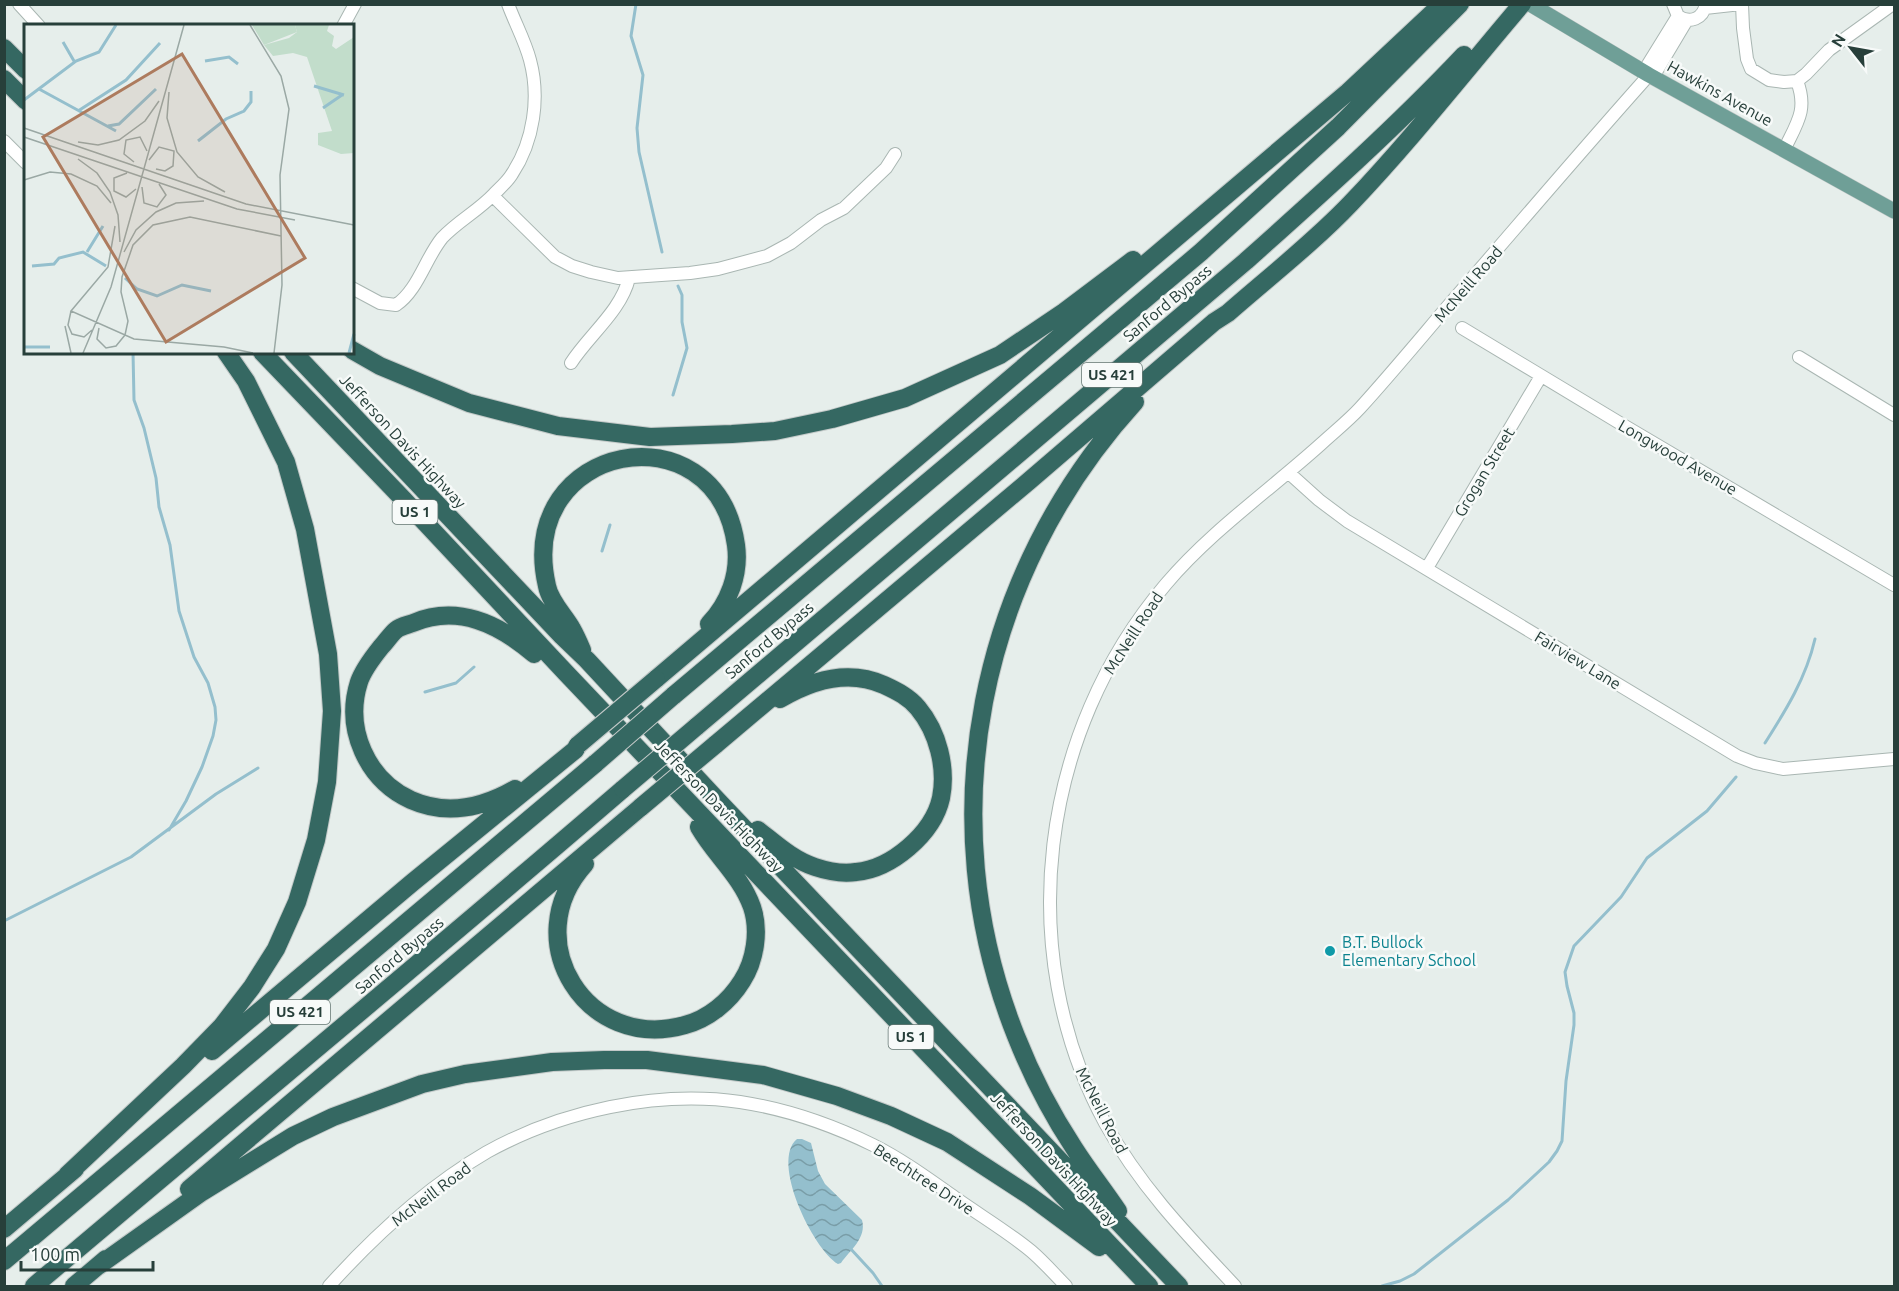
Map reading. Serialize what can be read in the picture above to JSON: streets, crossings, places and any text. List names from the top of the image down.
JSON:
{
  "streets": {
    "highway": [
      "Sanford Bypass",
      "US 421",
      "Jefferson Davis Highway",
      "US 1"
    ],
    "main road": ["Hawkins Avenue"],
    "street": [
      "McNeill Road",
      "Longwood Avenue",
      "Grogan Street",
      "Fairview Lane",
      "Beechtree Drive"
    ]
  },
  "crossings": [
    ["Hawkins Avenue", "McNeill Road"],
    ["McNeill Road", "Fairview Lane"],
    ["McNeill Road", "Beechtree Drive"],
    ["Longwood Avenue", "Grogan Street"],
    ["Grogan Street", "Fairview Lane"]
  ],
  "places": ["B.T. Bullock Elementary School"],
  "scale_bar": "100 m",
  "north": "top left"
}
